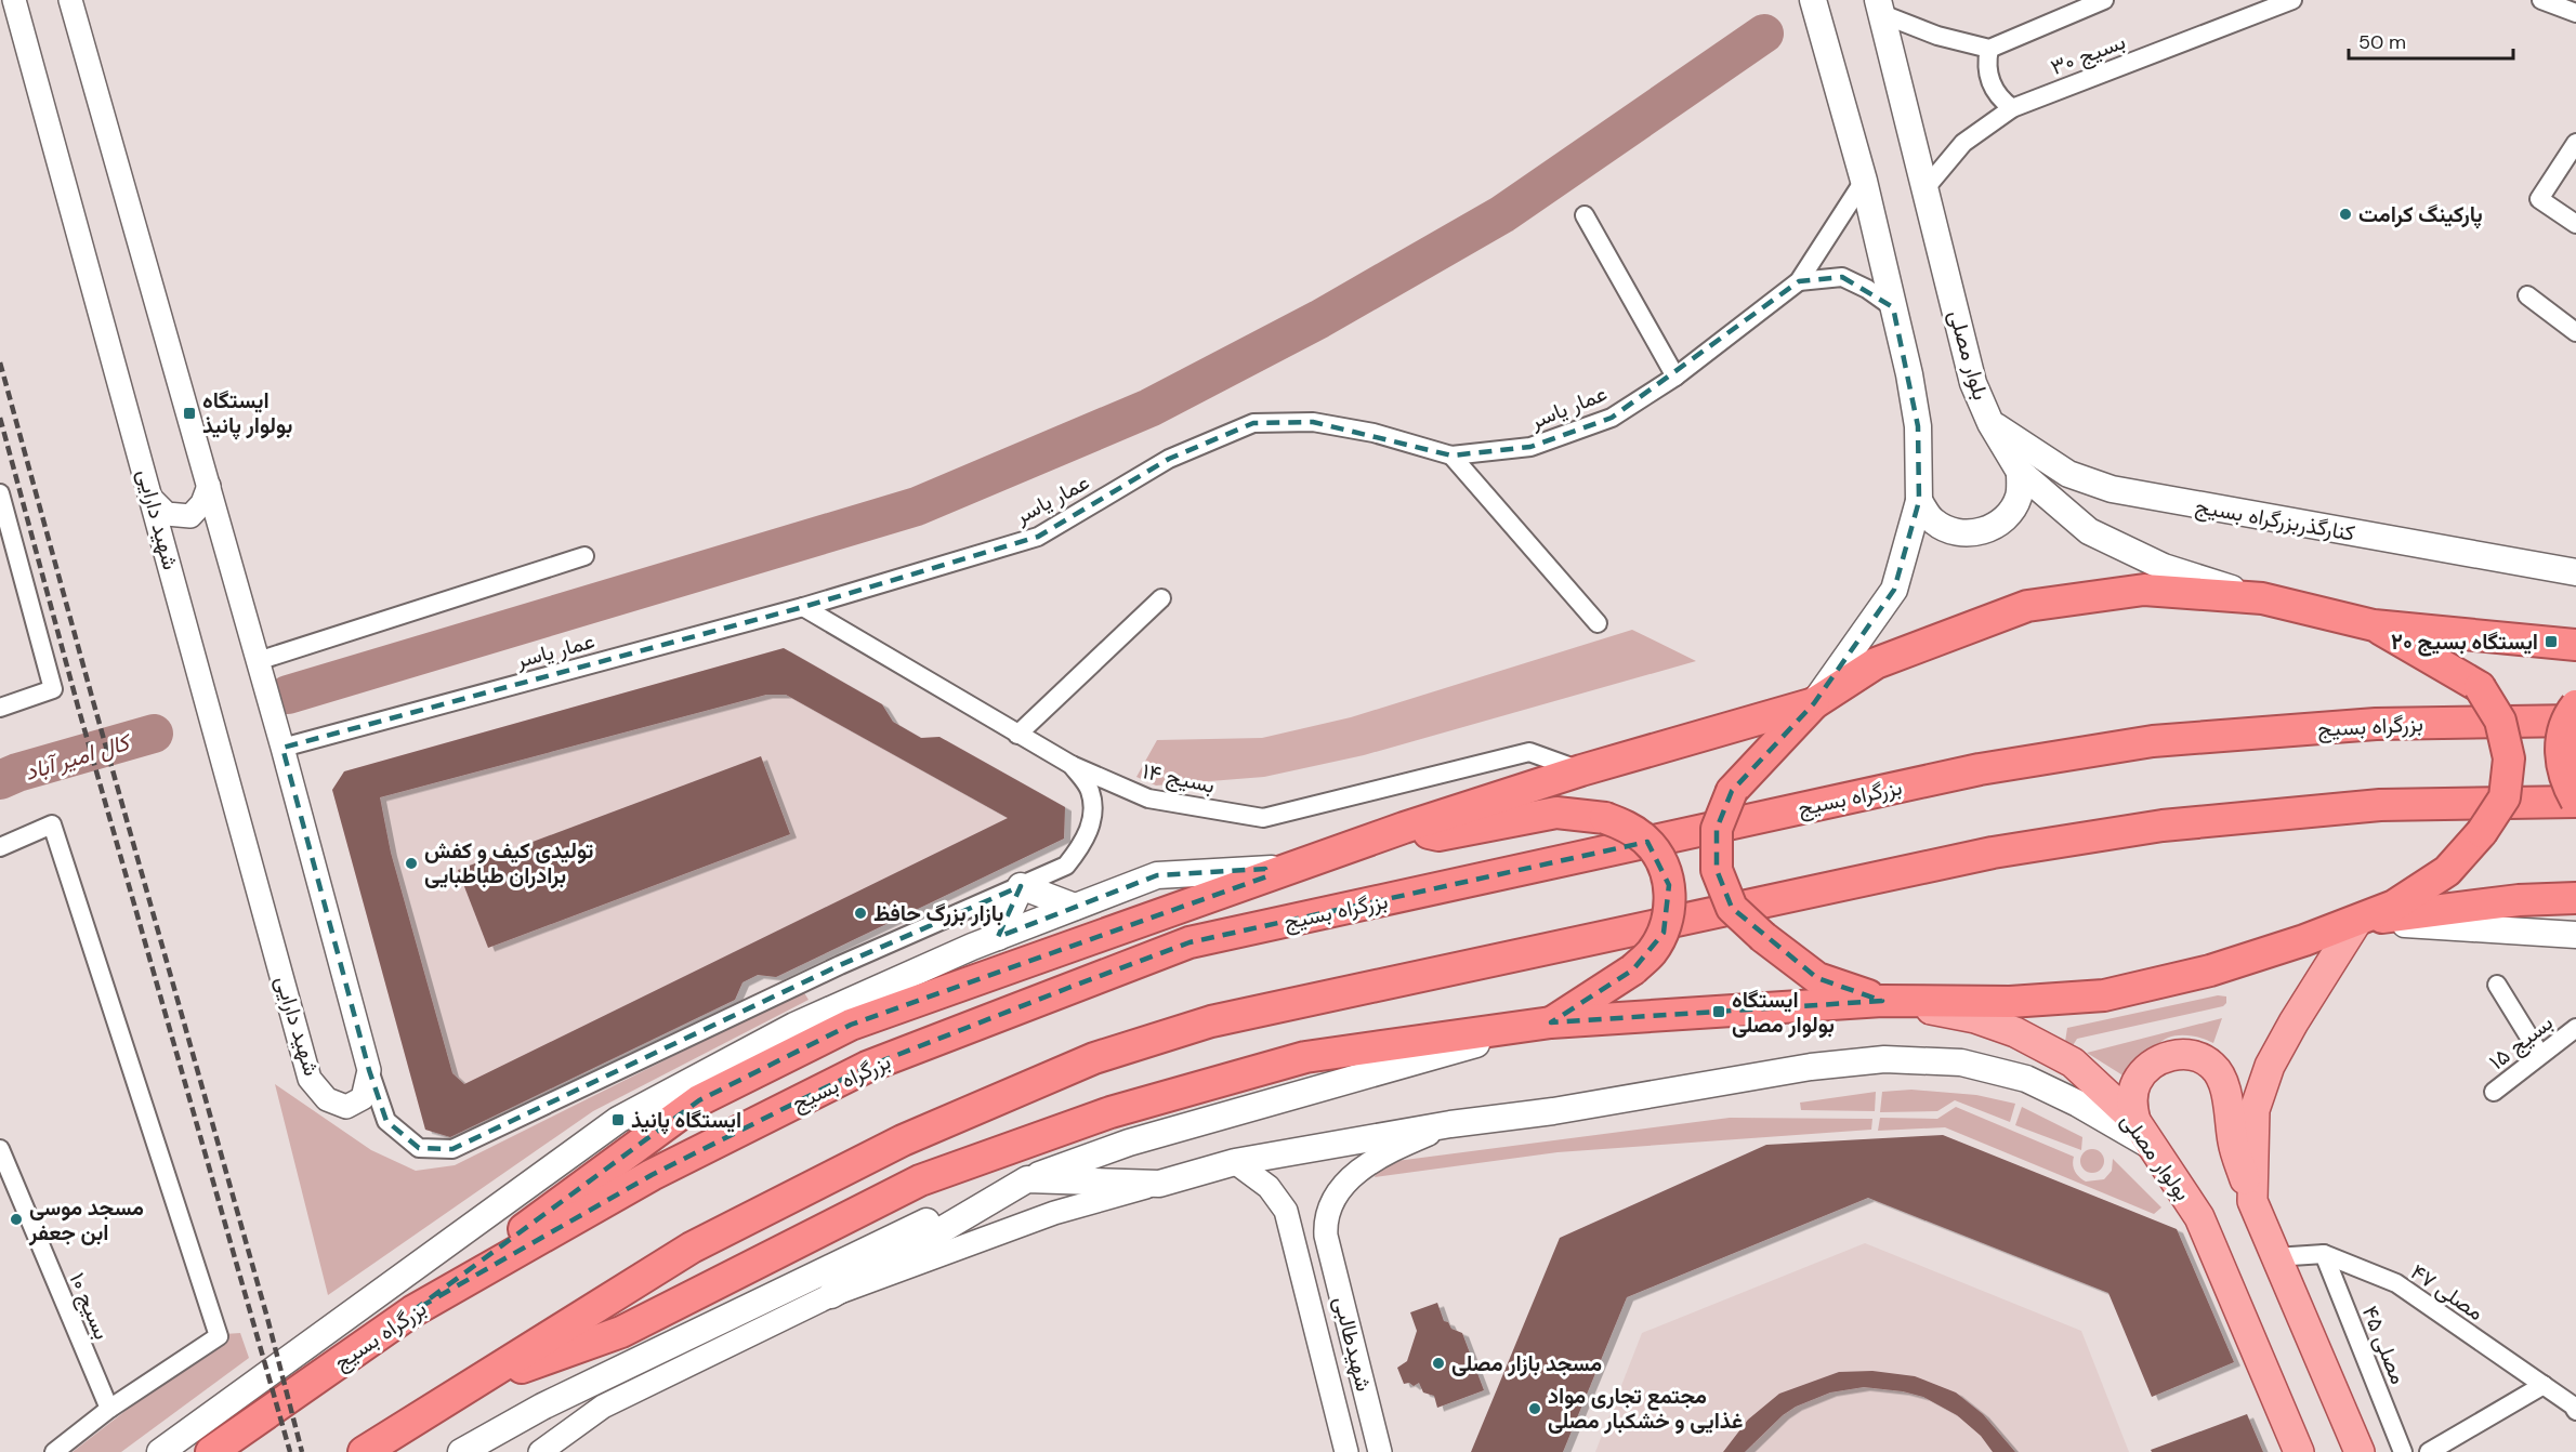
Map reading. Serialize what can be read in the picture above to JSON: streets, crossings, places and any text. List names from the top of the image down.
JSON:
{
  "streets": {
    "highway": ["بزرگراه بسیج"],
    "main road": ["بلوار مصلی", "کنارگذربزرگراه بسیج", "بولوار مصلی"],
    "street": [
      "بسیج ۳۰",
      "عمار یاسر",
      "شهید دارایی",
      "بسیج ۱۴",
      "بسیج ۱۵",
      "مصلی ۴۷",
      "بسیج ۱۰",
      "شهیدطالبی",
      "مصلی ۴۵"
    ]
  },
  "crossings": [
    ["بسیج ۳۰", "بلوار مصلی"],
    ["بلوار مصلی", "کنارگذربزرگراه بسیج"],
    ["عمار یاسر", "بسیج ۱۴"],
    ["مصلی ۴۷", "مصلی ۴۵"]
  ],
  "water": ["کال امیر آباد"],
  "places": {
    "other": [
      "پارکینگ کرامت",
      "تولیدی کیف و کفش برادران طباطبایی",
      "بازار بزرگ حافظ",
      "مسجد موسی ابن جعفر",
      "مسجد بازار مصلی",
      "مجتمع تجاری مواد غذایی و خشکبار مصلی"
    ],
    "transit": [
      "ایستگاه بولوار پانیذ",
      "ایستگاه بسیج ۲۰",
      "ایستگاه بولوار مصلی",
      "ایستگاه پانیذ"
    ]
  },
  "scale_bar": "50 m"
}
